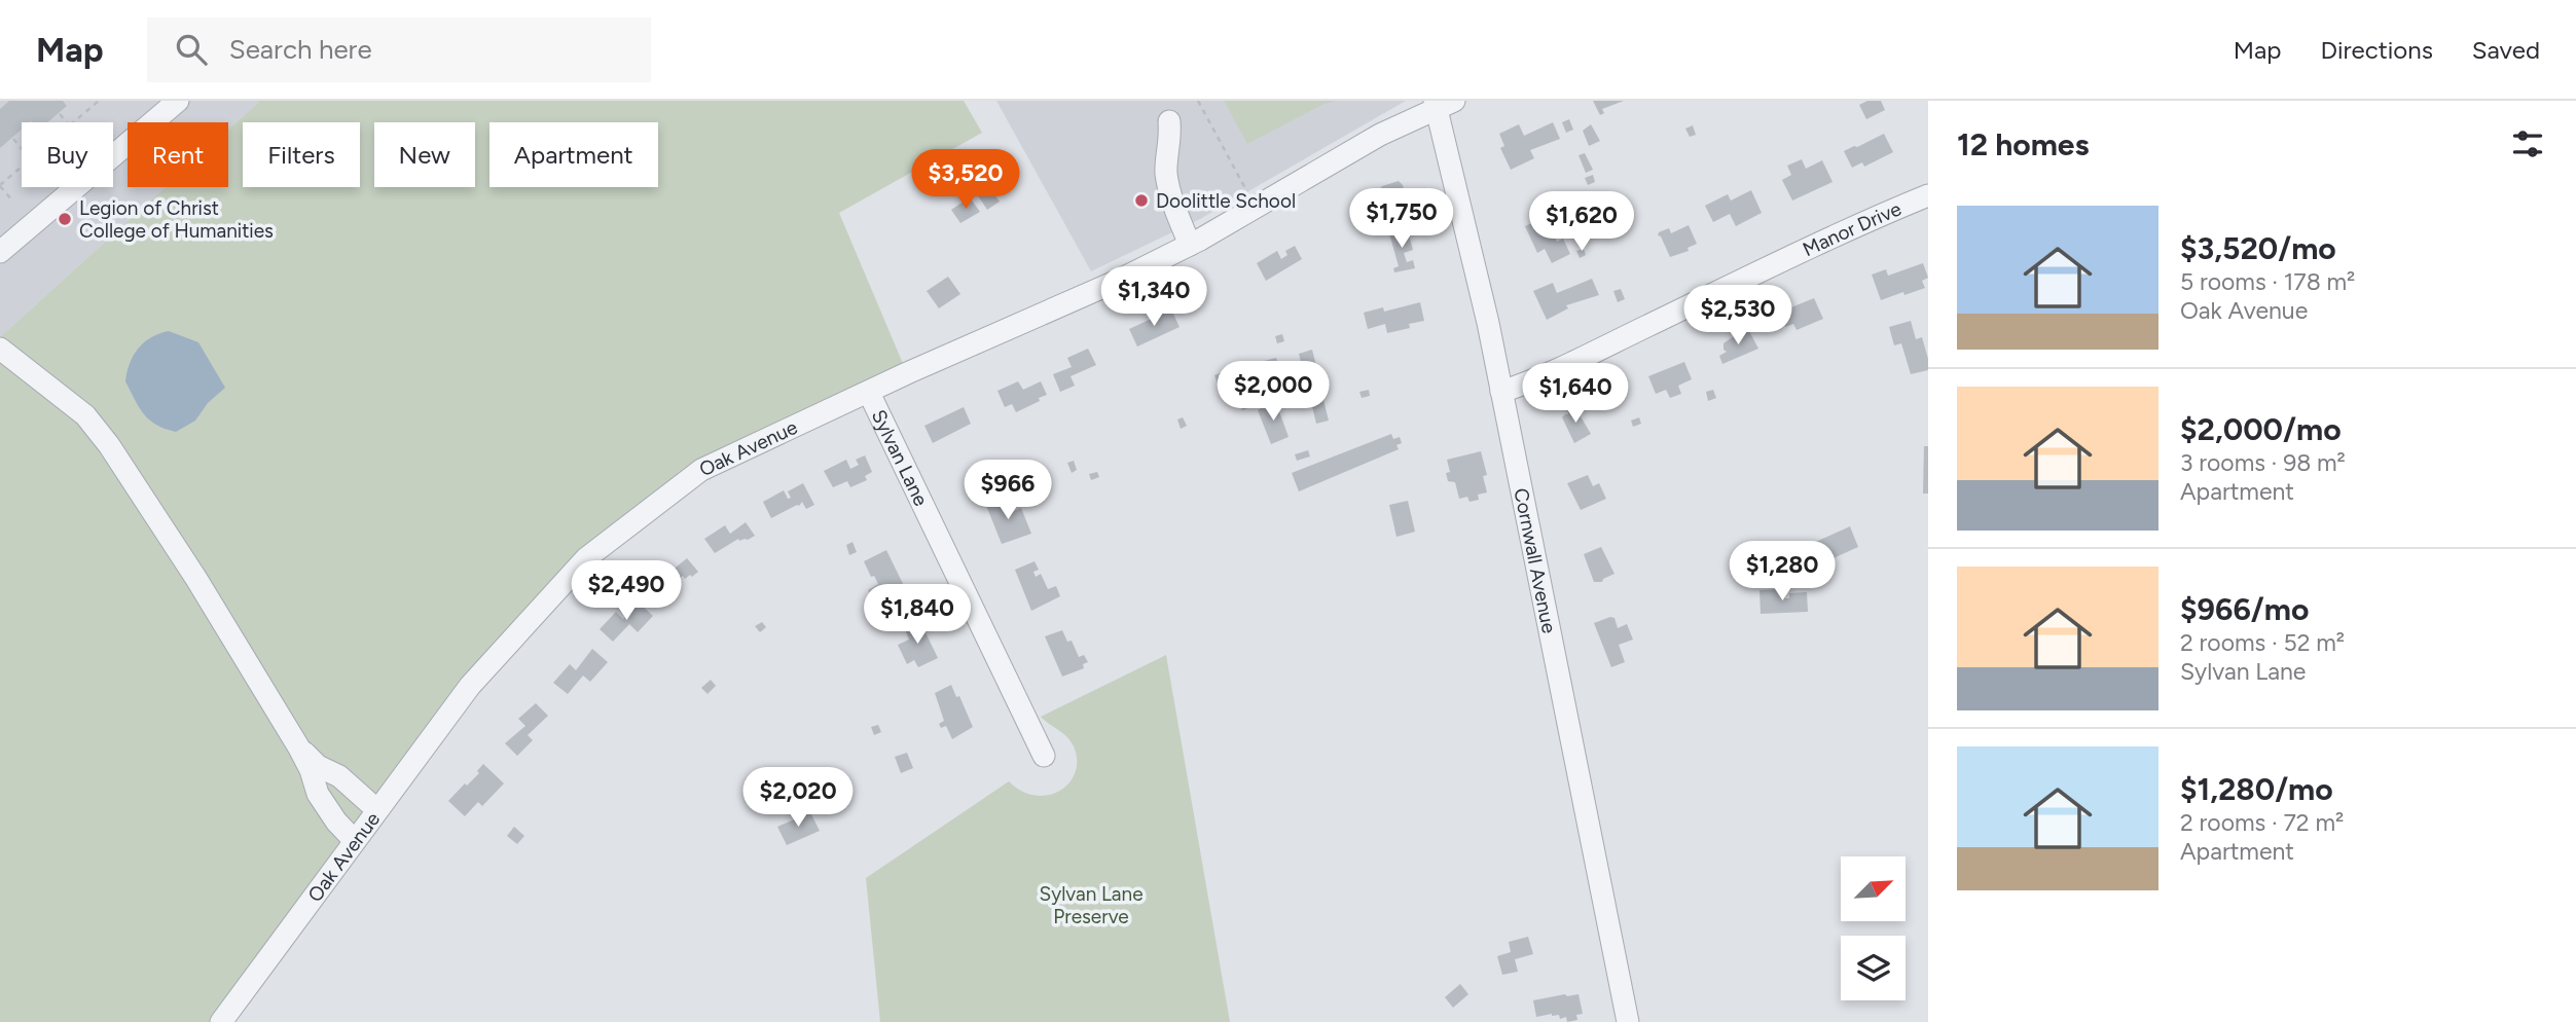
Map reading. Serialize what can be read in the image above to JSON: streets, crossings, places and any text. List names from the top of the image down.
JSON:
{
  "streets": {
    "street": [
      "Manor Drive",
      "Oak Avenue",
      "Sylvan Lane",
      "Cornwall Avenue"
    ]
  },
  "crossings": [
    ["Manor Drive", "Cornwall Avenue"],
    ["Oak Avenue", "Sylvan Lane"],
    ["Oak Avenue", "Cornwall Avenue"]
  ],
  "parks": ["Sylvan Lane Preserve"],
  "places": ["Doolittle School", "Legion of Christ College of Humanities"],
  "north": "top right",
  "page": {
    "header": "Map",
    "search": "Search here",
    "nav": ["Map", "Directions", "Saved"],
    "heading": "12 homes",
    "chip": [
      "Buy",
      "Rent",
      "Filters",
      "New",
      "Apartment"
    ],
    "price": [
      "$3,520",
      "$1,750",
      "$1,620",
      "$1,340",
      "$2,530",
      "$2,000",
      "$1,640",
      "$966",
      "$1,280",
      "$2,490",
      "$1,840",
      "$2,020"
    ],
    "list": [
      {
        "name": "$3,520/mo",
        "note": "5 rooms · 178 m² · Oak Avenue"
      },
      {
        "name": "$2,000/mo",
        "note": "3 rooms · 98 m² · Apartment"
      },
      {
        "name": "$966/mo",
        "note": "2 rooms · 52 m² · Sylvan Lane"
      },
      {
        "name": "$1,280/mo",
        "note": "2 rooms · 72 m² · Apartment"
      }
    ]
  }
}
